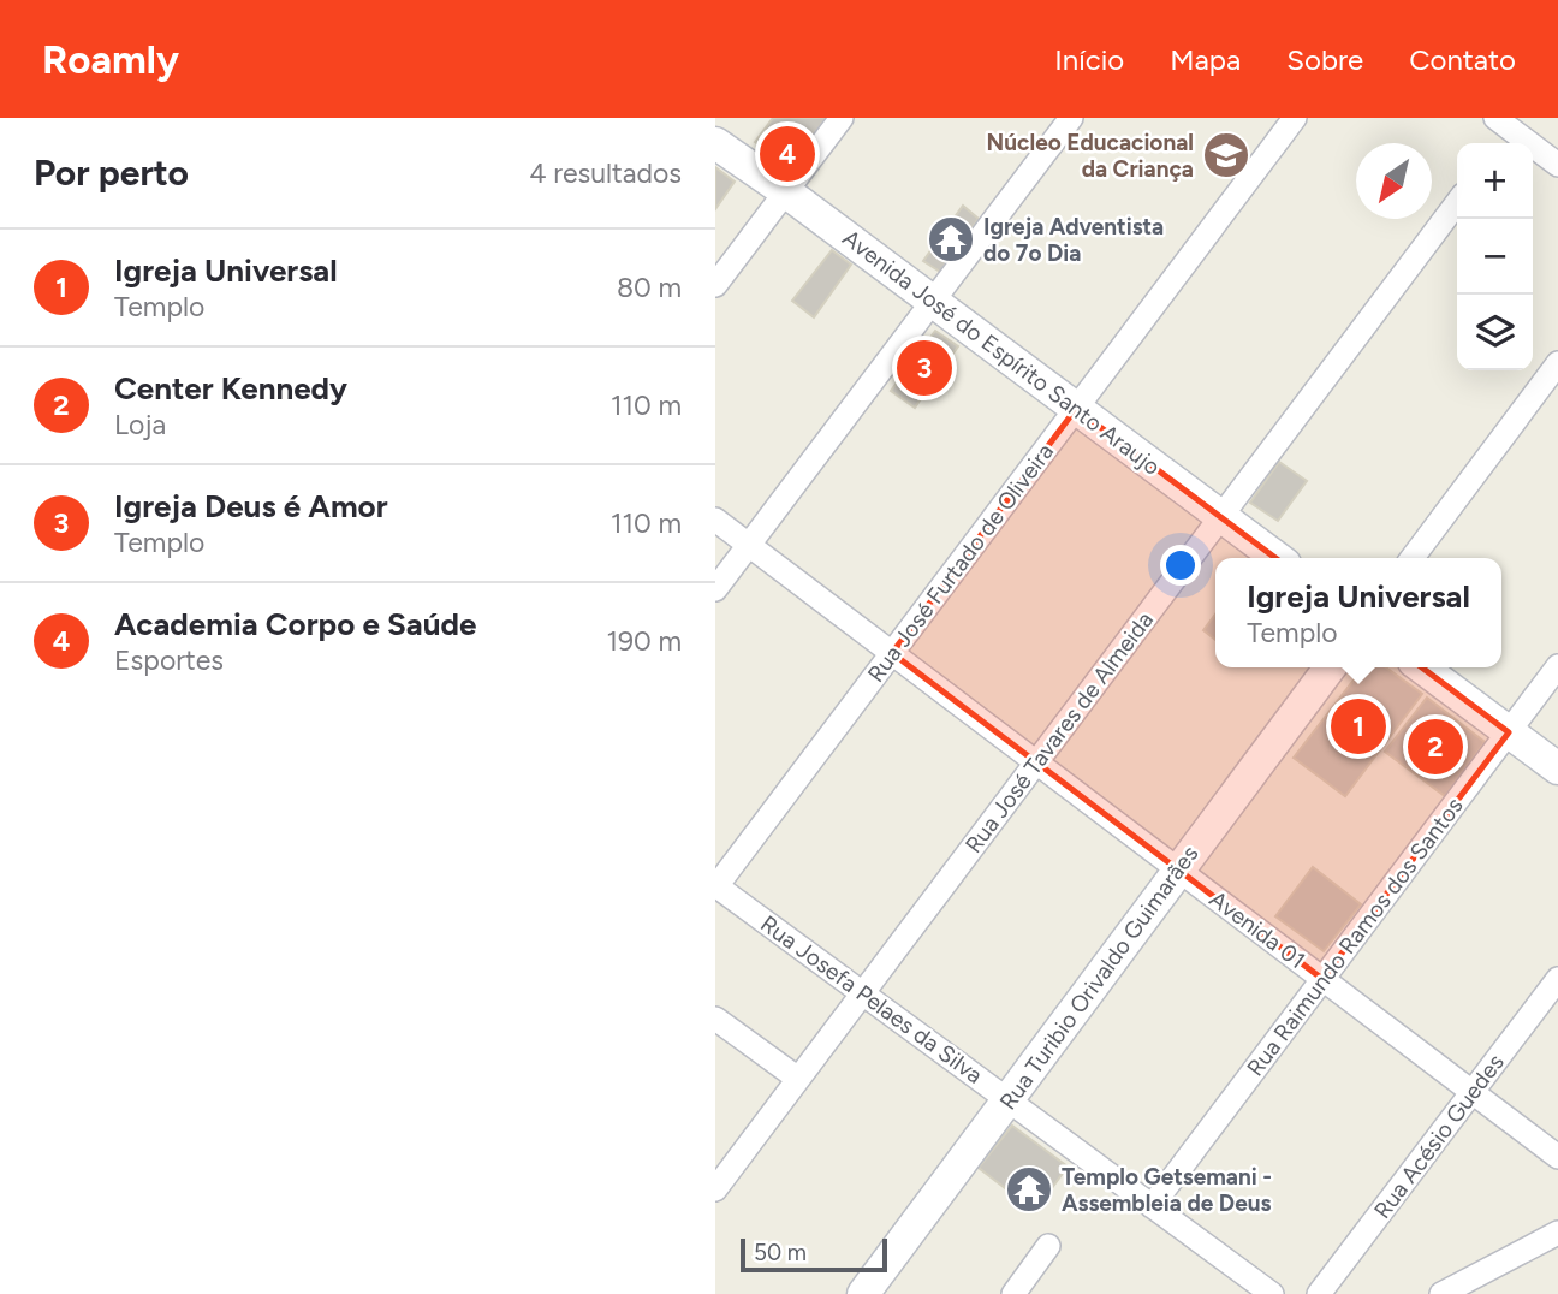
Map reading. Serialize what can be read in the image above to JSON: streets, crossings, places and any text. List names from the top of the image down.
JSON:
{
  "streets": {
    "street": [
      "Avenida José do Espírito Santo Araujo",
      "Rua José Furtado de Oliveira",
      "Rua José Tavares de Almeida",
      "Avenida 01",
      "Rua Raimundo Ramos dos Santos",
      "Rua Turibio Orivaldo Guimarães",
      "Rua Josefa Pelaes da Silva",
      "Rua Acésio Guedes"
    ]
  },
  "crossings": [
    ["Avenida José do Espírito Santo Araujo", "Rua José Furtado de Oliveira"],
    ["Avenida José do Espírito Santo Araujo", "Rua José Tavares de Almeida"],
    ["Rua José Furtado de Oliveira", "Avenida 01"],
    ["Rua José Furtado de Oliveira", "Rua Josefa Pelaes da Silva"],
    ["Rua José Tavares de Almeida", "Avenida 01"],
    ["Rua José Tavares de Almeida", "Rua Josefa Pelaes da Silva"],
    ["Avenida 01", "Rua Raimundo Ramos dos Santos"],
    ["Avenida 01", "Rua Turibio Orivaldo Guimarães"],
    ["Avenida 01", "Rua Acésio Guedes"],
    ["Rua Raimundo Ramos dos Santos", "Rua Josefa Pelaes da Silva"],
    ["Rua Turibio Orivaldo Guimarães", "Rua Josefa Pelaes da Silva"]
  ],
  "places": {
    "school or university": ["Núcleo Educacional da Criança"],
    "temple": ["Igreja Adventista do 7o Dia", "Templo Getsemani - Assembleia de Deus"]
  },
  "scale_bar": "50 m",
  "north": "bottom left",
  "page": {
    "header": "Roamly",
    "nav": [
      "Início",
      "Mapa",
      "Sobre",
      "Contato"
    ],
    "heading": ["Por perto", "4 resultados"],
    "pins": [
      "4",
      "3",
      "1",
      "2"
    ],
    "map_buttons": ["+", "−"],
    "list": [
      {
        "mark": "1",
        "name": "Igreja Universal",
        "note": "Templo",
        "value": "80 m"
      },
      {
        "mark": "2",
        "name": "Center Kennedy",
        "note": "Loja",
        "value": "110 m"
      },
      {
        "mark": "3",
        "name": "Igreja Deus é Amor",
        "note": "Templo",
        "value": "110 m"
      },
      {
        "mark": "4",
        "name": "Academia Corpo e Saúde",
        "note": "Esportes",
        "value": "190 m"
      }
    ],
    "popup": ["Igreja Universal", "Templo"],
    "scale": "50 m"
  }
}
